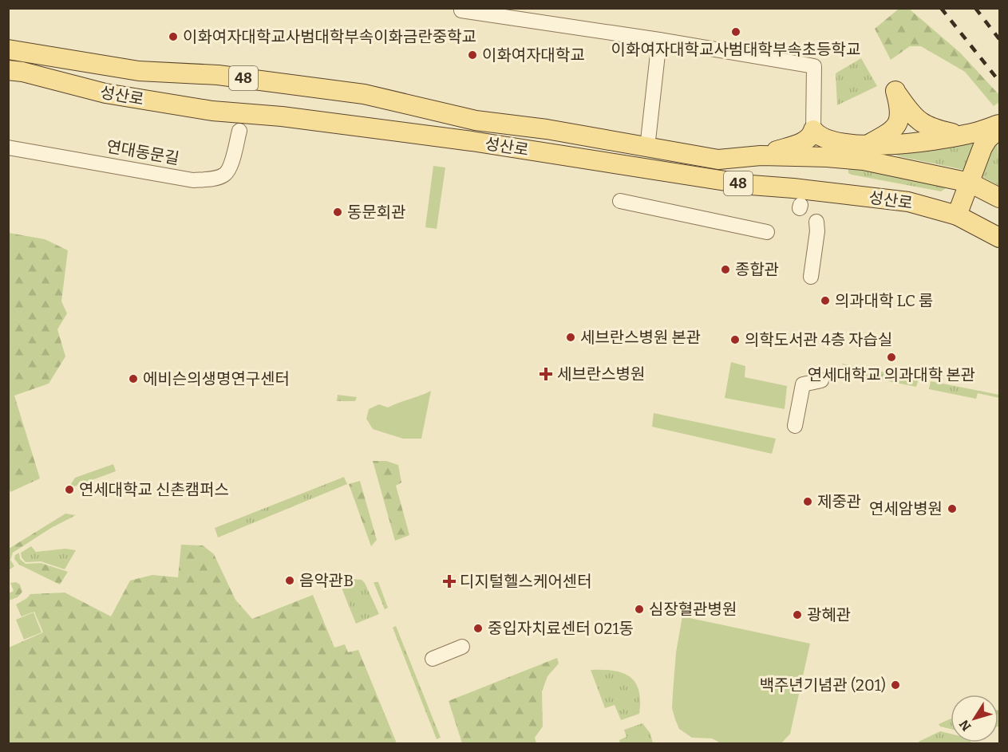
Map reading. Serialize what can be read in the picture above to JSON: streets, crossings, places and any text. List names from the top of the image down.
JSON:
{
  "streets": {
    "main road": ["48", "성산로"],
    "street": ["연대동문길"]
  },
  "places": {
    "other": [
      "이화여자대학교사범대학부속초등학교",
      "이화여자대학교사범대학부속이화금란중학교",
      "이화여자대학교",
      "동문회관",
      "종합관",
      "의과대학 LC 룸",
      "세브란스병원 본관",
      "의학도서관 4층 자습실",
      "연세대학교 의과대학 본관",
      "에비슨의생명연구센터",
      "연세대학교 신촌캠퍼스",
      "제중관",
      "연세암병원",
      "음악관B",
      "심장혈관병원",
      "광혜관",
      "중입자치료센터 021동",
      "백주년기념관 (201)"
    ],
    "health": ["세브란스병원", "디지털헬스케어센터"]
  },
  "north": "bottom left"
}
